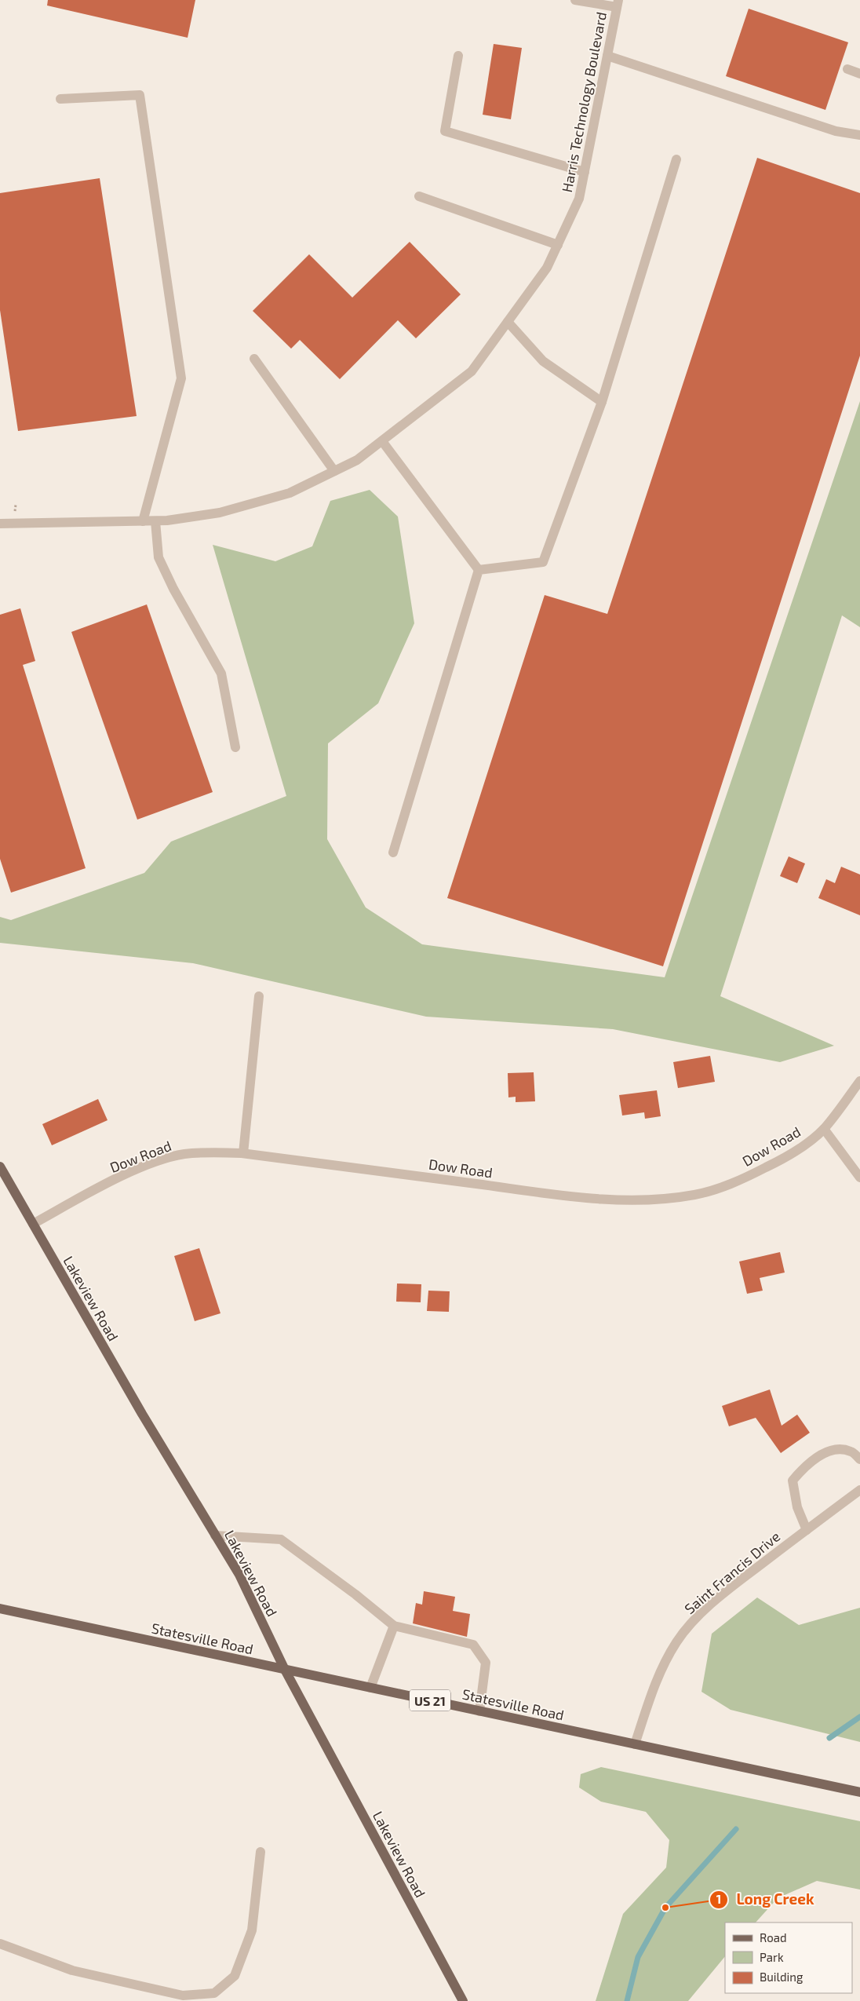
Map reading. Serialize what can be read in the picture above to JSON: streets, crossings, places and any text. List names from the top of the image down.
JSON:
{
  "streets": {
    "main road": ["Lakeview Road", "Statesville Road", "US 21"],
    "street": ["Harris Technology Boulevard", "Dow Road", "Saint Francis Drive"]
  },
  "crossings": [
    ["Dow Road", "Lakeview Road"],
    ["Lakeview Road", "Statesville Road"],
    ["Saint Francis Drive", "Statesville Road"]
  ],
  "places": ["Long Creek"],
  "legend": ["Road", "Park", "Building"]
}
